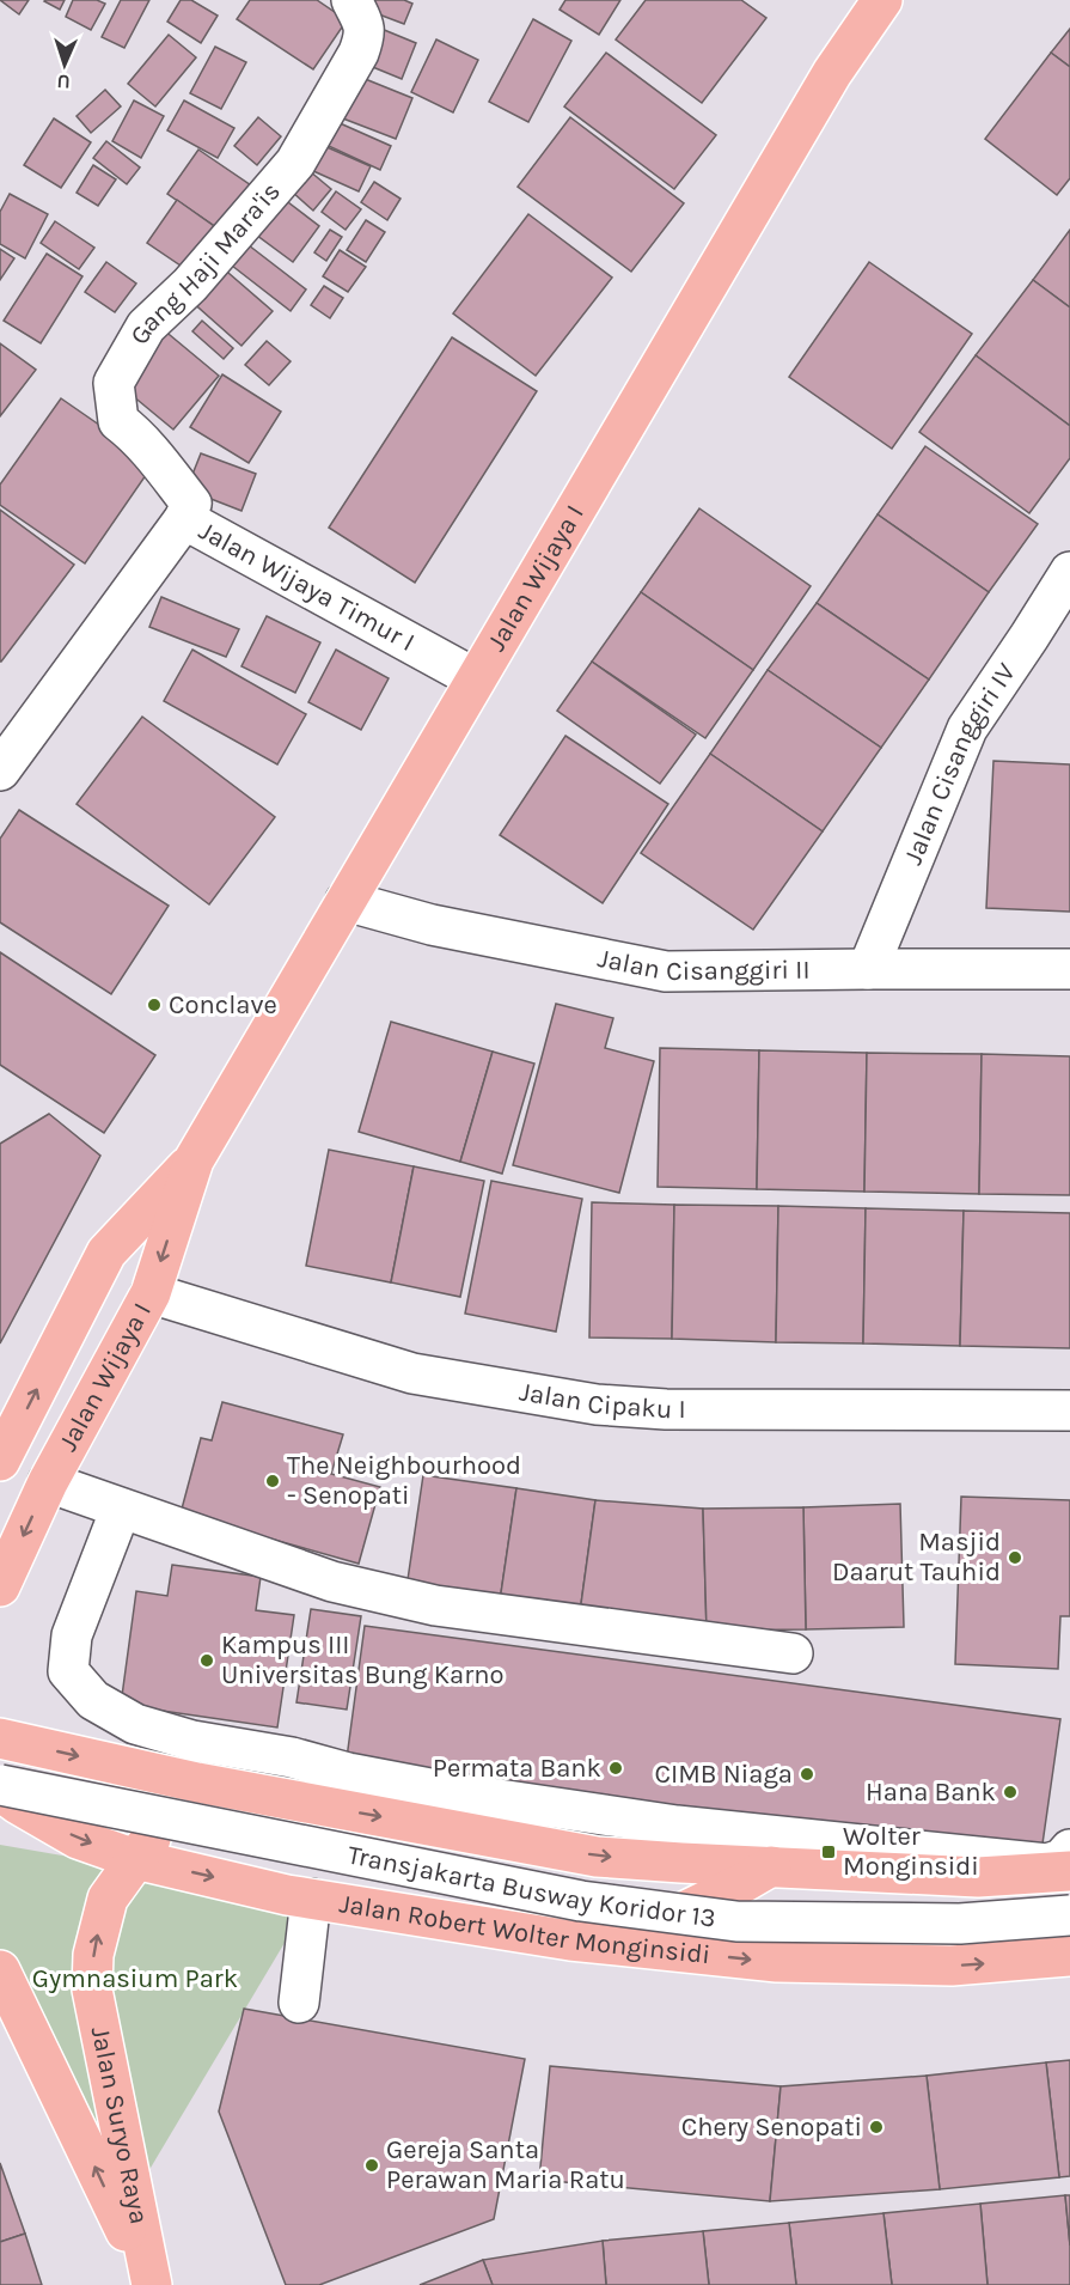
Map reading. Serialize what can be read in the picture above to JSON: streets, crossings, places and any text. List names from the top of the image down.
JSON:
{
  "streets": {
    "main road": ["Jalan Wijaya I", "Jalan Robert Wolter Monginsidi", "Jalan Suryo Raya"],
    "street": [
      "Gang Haji Mara'is",
      "Jalan Wijaya Timur I",
      "Jalan Cisanggiri IV",
      "Jalan Cisanggiri II",
      "Jalan Cipaku I",
      "Transjakarta Busway Koridor 13"
    ]
  },
  "crossings": [
    ["Gang Haji Mara'is", "Jalan Wijaya Timur I"],
    ["Jalan Wijaya I", "Jalan Wijaya Timur I"],
    ["Jalan Wijaya I", "Jalan Cisanggiri II"],
    ["Jalan Wijaya I", "Jalan Cipaku I"],
    ["Jalan Cisanggiri IV", "Jalan Cisanggiri II"],
    ["Transjakarta Busway Koridor 13", "Jalan Robert Wolter Monginsidi"],
    ["Jalan Robert Wolter Monginsidi", "Jalan Suryo Raya"]
  ],
  "one_way": ["Jalan Suryo Raya"],
  "parks": ["Gymnasium Park"],
  "places": {
    "other": [
      "Conclave",
      "The Neighbourhood - Senopati",
      "Masjid Daarut Tauhid",
      "Kampus III Universitas Bung Karno",
      "Permata Bank",
      "CIMB Niaga",
      "Hana Bank",
      "Chery Senopati",
      "Gereja Santa Perawan Maria Ratu"
    ],
    "transit": ["Wolter Monginsidi"]
  },
  "north": "bottom"
}
